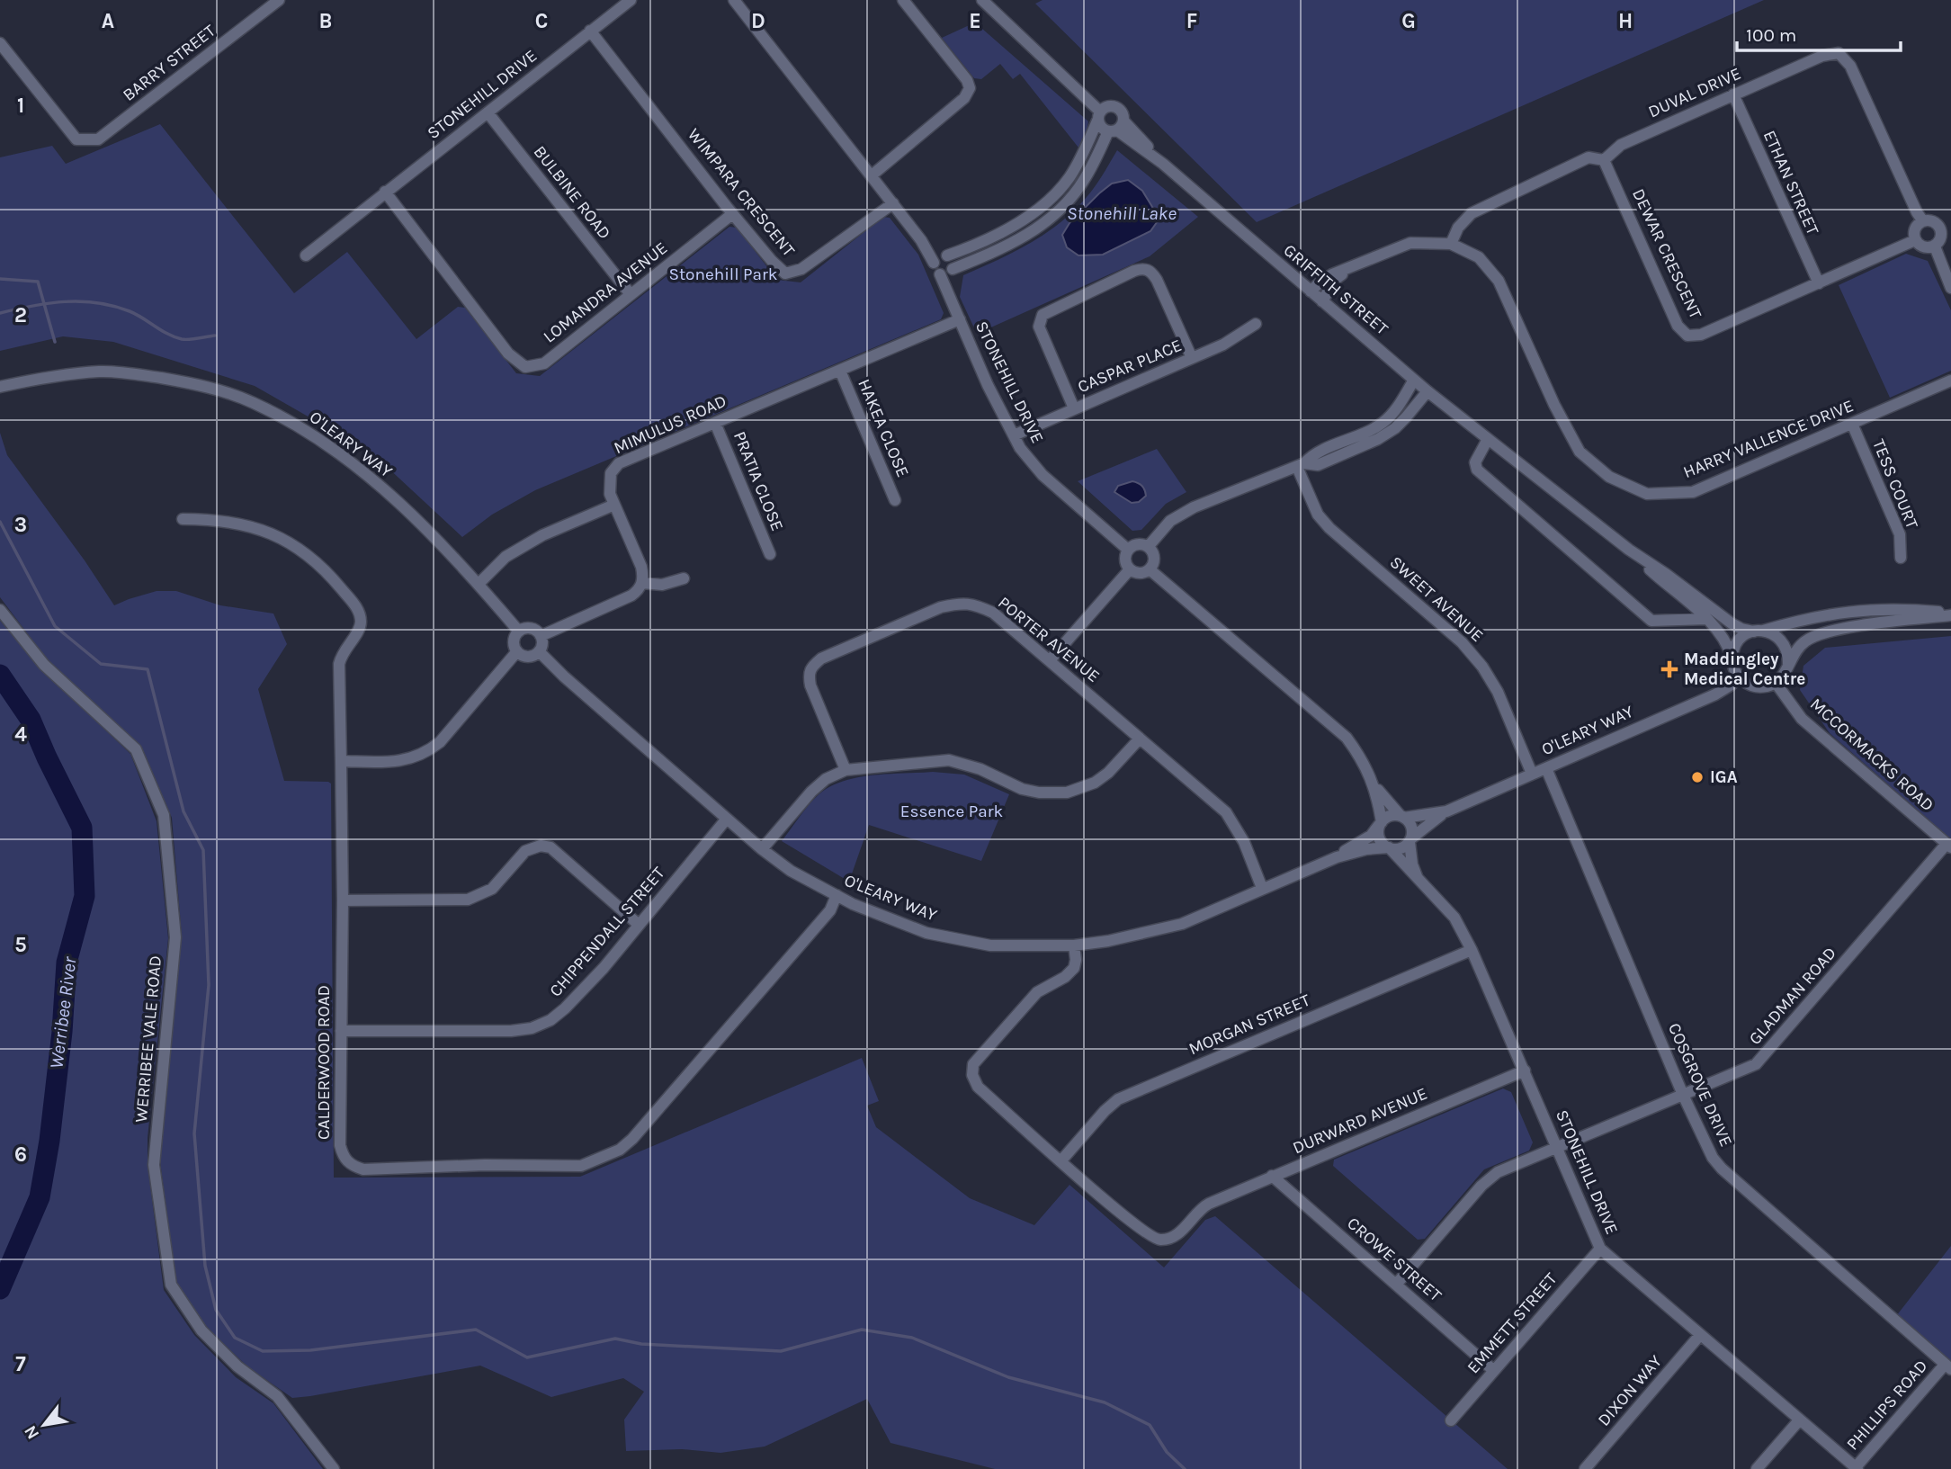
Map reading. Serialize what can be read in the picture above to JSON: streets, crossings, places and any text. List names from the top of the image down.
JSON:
{
  "streets": {
    "street": [
      "BARRY STREET",
      "DUVAL DRIVE",
      "STONEHILL DRIVE",
      "ETHAN STREET",
      "BULBINE ROAD",
      "WIMPARA CRESCENT",
      "DEWAR CRESCENT",
      "GRIFFITH STREET",
      "LOMANDRA AVENUE",
      "CASPAR PLACE",
      "MIMULUS ROAD",
      "HAKEA CLOSE",
      "HARRY VALLENCE DRIVE",
      "O'LEARY WAY",
      "PRATIA CLOSE",
      "TESS COURT",
      "SWEET AVENUE",
      "PORTER AVENUE",
      "MCCORMACKS ROAD",
      "CHIPPENDALL STREET",
      "GLADMAN ROAD",
      "MORGAN STREET",
      "WERRIBEE VALE ROAD",
      "CALDERWOOD ROAD",
      "COSGROVE DRIVE",
      "DURWARD AVENUE",
      "CROWE STREET",
      "EMMETT STREET",
      "DIXON WAY",
      "PHILLIPS ROAD"
    ]
  },
  "crossings": [
    ["DUVAL DRIVE", "ETHAN STREET"],
    ["DUVAL DRIVE", "DEWAR CRESCENT"],
    ["STONEHILL DRIVE", "BULBINE ROAD"],
    ["STONEHILL DRIVE", "WIMPARA CRESCENT"],
    ["STONEHILL DRIVE", "LOMANDRA AVENUE"],
    ["STONEHILL DRIVE", "CASPAR PLACE"],
    ["STONEHILL DRIVE", "MIMULUS ROAD"],
    ["STONEHILL DRIVE", "GLADMAN ROAD"],
    ["STONEHILL DRIVE", "MORGAN STREET"],
    ["STONEHILL DRIVE", "DURWARD AVENUE"],
    ["STONEHILL DRIVE", "EMMETT STREET"],
    ["STONEHILL DRIVE", "DIXON WAY"],
    ["STONEHILL DRIVE", "PHILLIPS ROAD"],
    ["ETHAN STREET", "DEWAR CRESCENT"],
    ["BULBINE ROAD", "LOMANDRA AVENUE"],
    ["WIMPARA CRESCENT", "LOMANDRA AVENUE"],
    ["GRIFFITH STREET", "HARRY VALLENCE DRIVE"],
    ["GRIFFITH STREET", "O'LEARY WAY"],
    ["GRIFFITH STREET", "MCCORMACKS ROAD"],
    ["MIMULUS ROAD", "HAKEA CLOSE"],
    ["MIMULUS ROAD", "PRATIA CLOSE"],
    ["HARRY VALLENCE DRIVE", "TESS COURT"],
    ["O'LEARY WAY", "SWEET AVENUE"],
    ["O'LEARY WAY", "PORTER AVENUE"],
    ["O'LEARY WAY", "MCCORMACKS ROAD"],
    ["O'LEARY WAY", "CHIPPENDALL STREET"],
    ["O'LEARY WAY", "CALDERWOOD ROAD"],
    ["O'LEARY WAY", "COSGROVE DRIVE"],
    ["MCCORMACKS ROAD", "GLADMAN ROAD"],
    ["CHIPPENDALL STREET", "CALDERWOOD ROAD"],
    ["GLADMAN ROAD", "COSGROVE DRIVE"],
    ["GLADMAN ROAD", "CROWE STREET"],
    ["MORGAN STREET", "DURWARD AVENUE"],
    ["COSGROVE DRIVE", "PHILLIPS ROAD"],
    ["DURWARD AVENUE", "CROWE STREET"],
    ["CROWE STREET", "EMMETT STREET"]
  ],
  "water": ["Stonehill Lake", "Werribee River"],
  "parks": ["Stonehill Park", "Essence Park"],
  "places": {
    "health": ["Maddingley Medical Centre"],
    "other": ["IGA"]
  },
  "scale_bar": "100 m",
  "north": "bottom left",
  "grid": {
    "columns": [
      "A",
      "B",
      "C",
      "D",
      "E",
      "F",
      "G",
      "H"
    ],
    "rows": [
      "1",
      "2",
      "3",
      "4",
      "5",
      "6",
      "7"
    ]
  }
}
